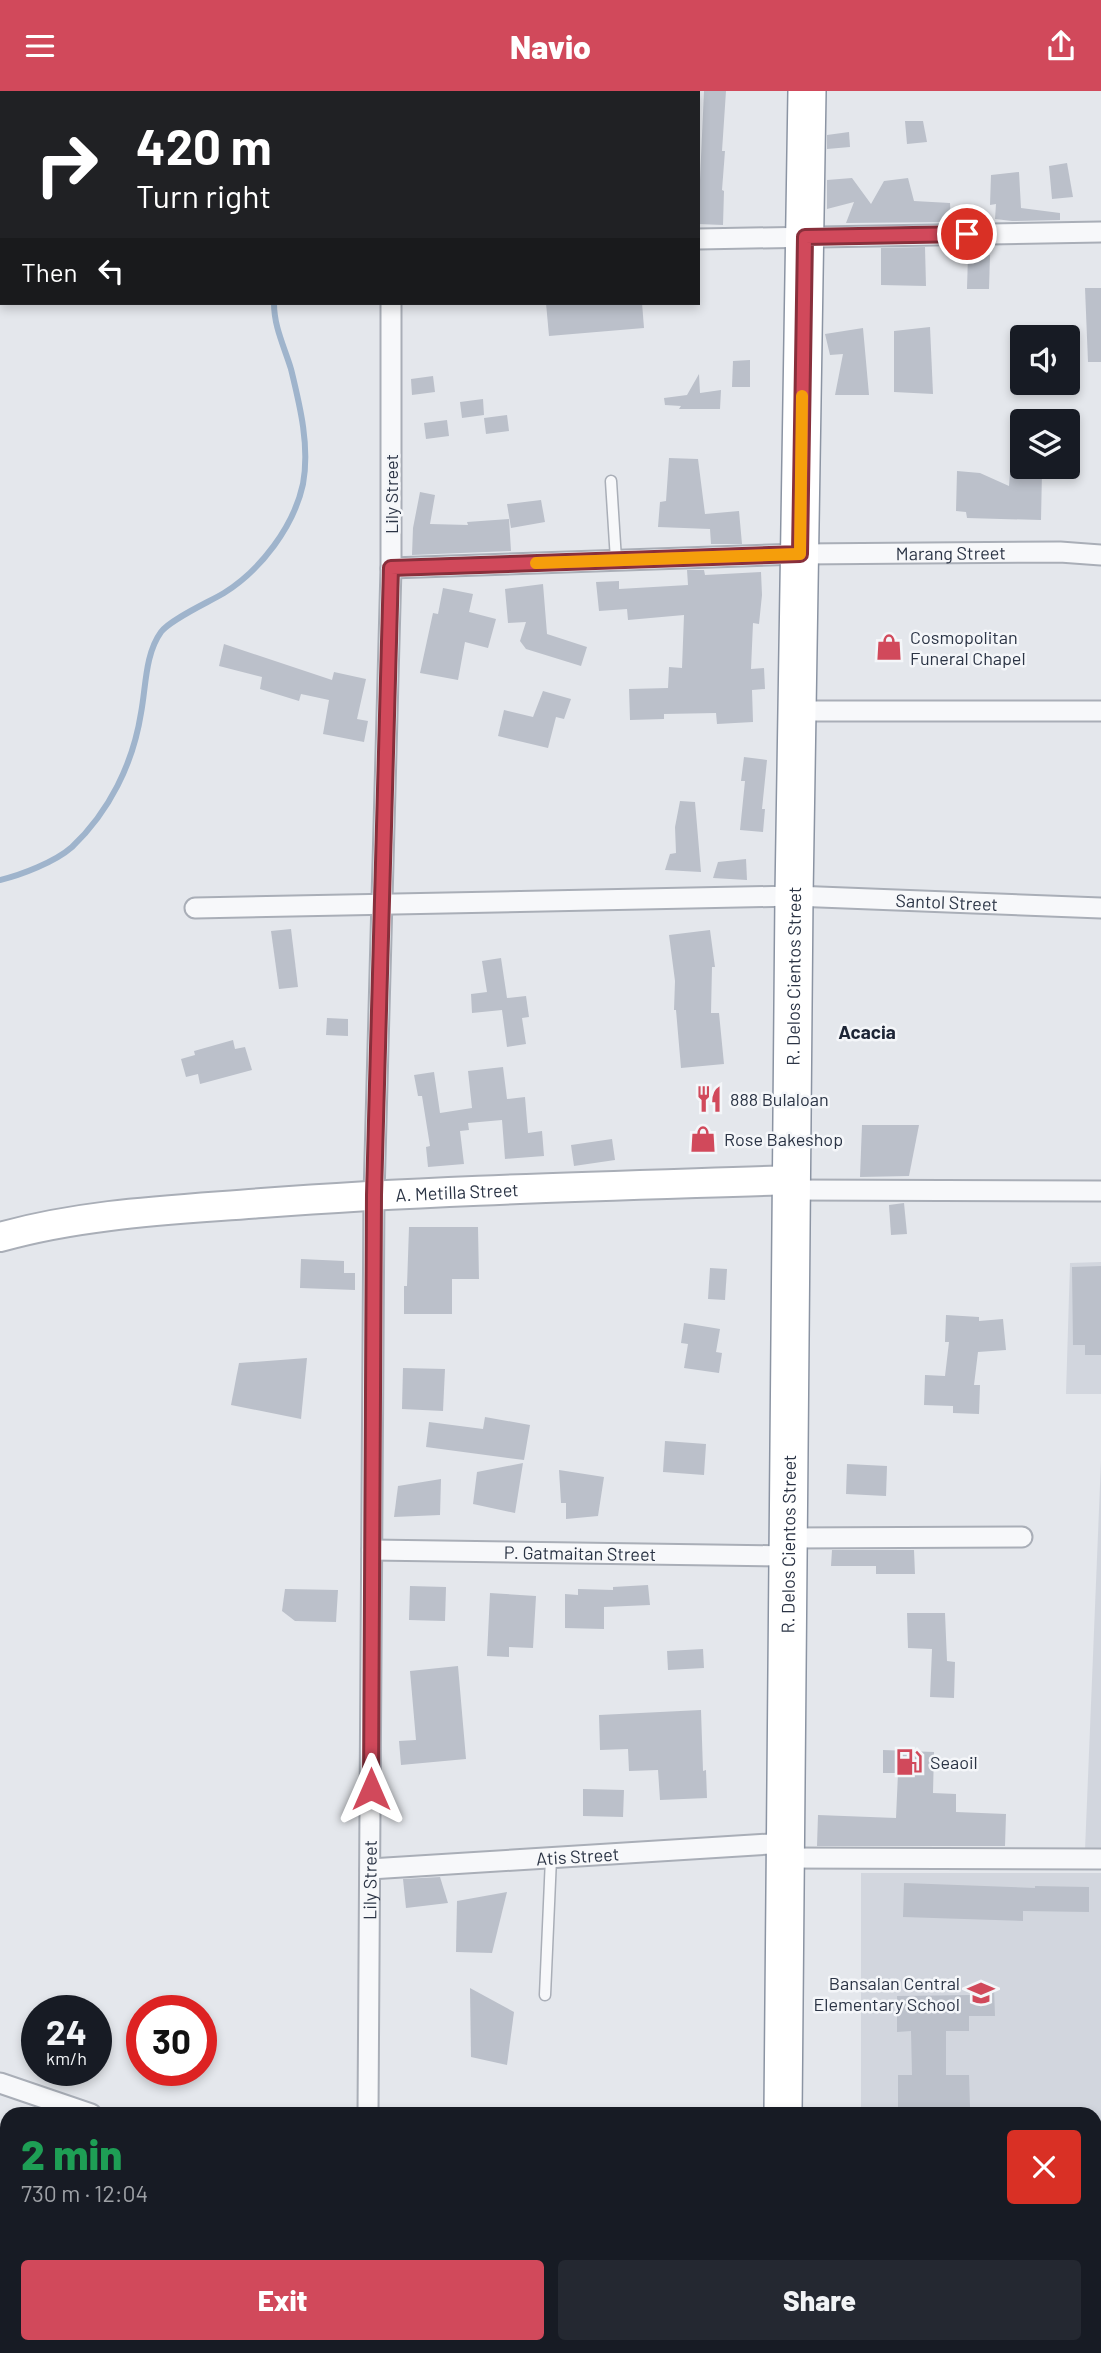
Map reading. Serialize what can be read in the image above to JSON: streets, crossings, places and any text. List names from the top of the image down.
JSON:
{
  "streets": {
    "highway": ["R. Delos Cientos Street"],
    "main road": ["A. Metilla Street"],
    "street": [
      "Lily Street",
      "Marang Street",
      "Santol Street",
      "P. Gatmaitan Street",
      "Atis Street"
    ]
  },
  "crossings": [
    ["Lily Street", "Marang Street"],
    ["Lily Street", "Santol Street"],
    ["Lily Street", "A. Metilla Street"],
    ["Lily Street", "P. Gatmaitan Street"],
    ["Lily Street", "Atis Street"],
    ["Marang Street", "R. Delos Cientos Street"],
    ["Santol Street", "R. Delos Cientos Street"],
    ["R. Delos Cientos Street", "A. Metilla Street"],
    ["R. Delos Cientos Street", "P. Gatmaitan Street"],
    ["R. Delos Cientos Street", "Atis Street"]
  ],
  "districts": ["Acacia"],
  "places": {
    "shop": ["Cosmopolitan Funeral Chapel", "Rose Bakeshop"],
    "restaurant": ["888 Bulaloan"],
    "fuel station": ["Seaoil"],
    "school or university": ["Bansalan Central Elementary School"]
  },
  "page": {
    "header": "Navio",
    "turn": ["420 m", "Turn right"],
    "then": "Then",
    "speed": "24 km/h",
    "limit": "30",
    "heading": ["2 min", "730 m · 12:04"],
    "buttons": ["Exit", "Share"]
  }
}
